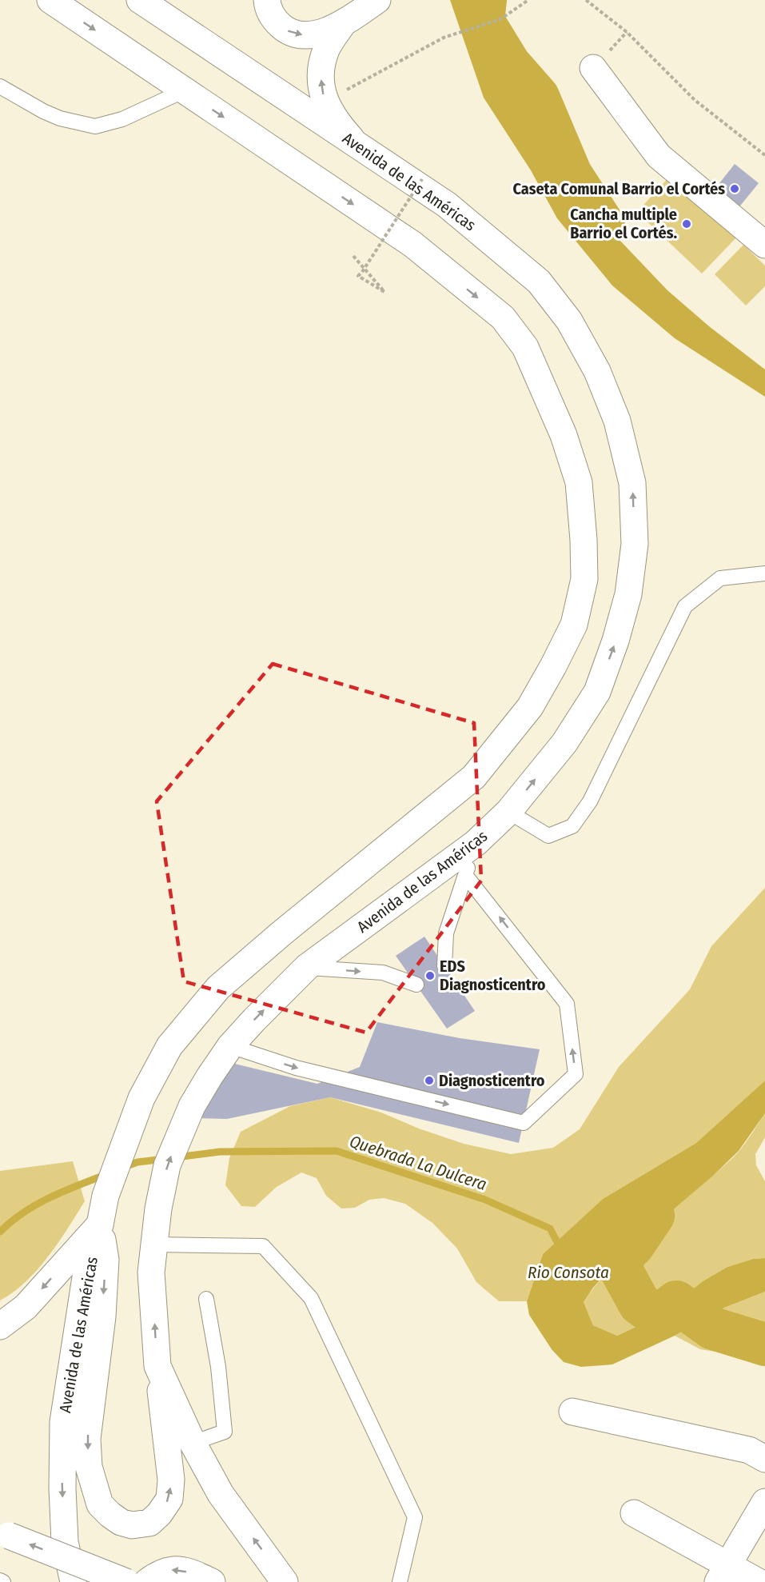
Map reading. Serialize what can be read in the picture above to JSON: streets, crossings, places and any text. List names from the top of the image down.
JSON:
{
  "streets": {
    "main road": ["Avenida de las Américas"]
  },
  "water": ["Quebrada La Dulcera", "Rio Consota"],
  "places": [
    "Caseta Comunal Barrio el Cortés",
    "Cancha multiple Barrio el Cortés.",
    "EDS Diagnosticentro",
    "Diagnosticentro"
  ]
}
